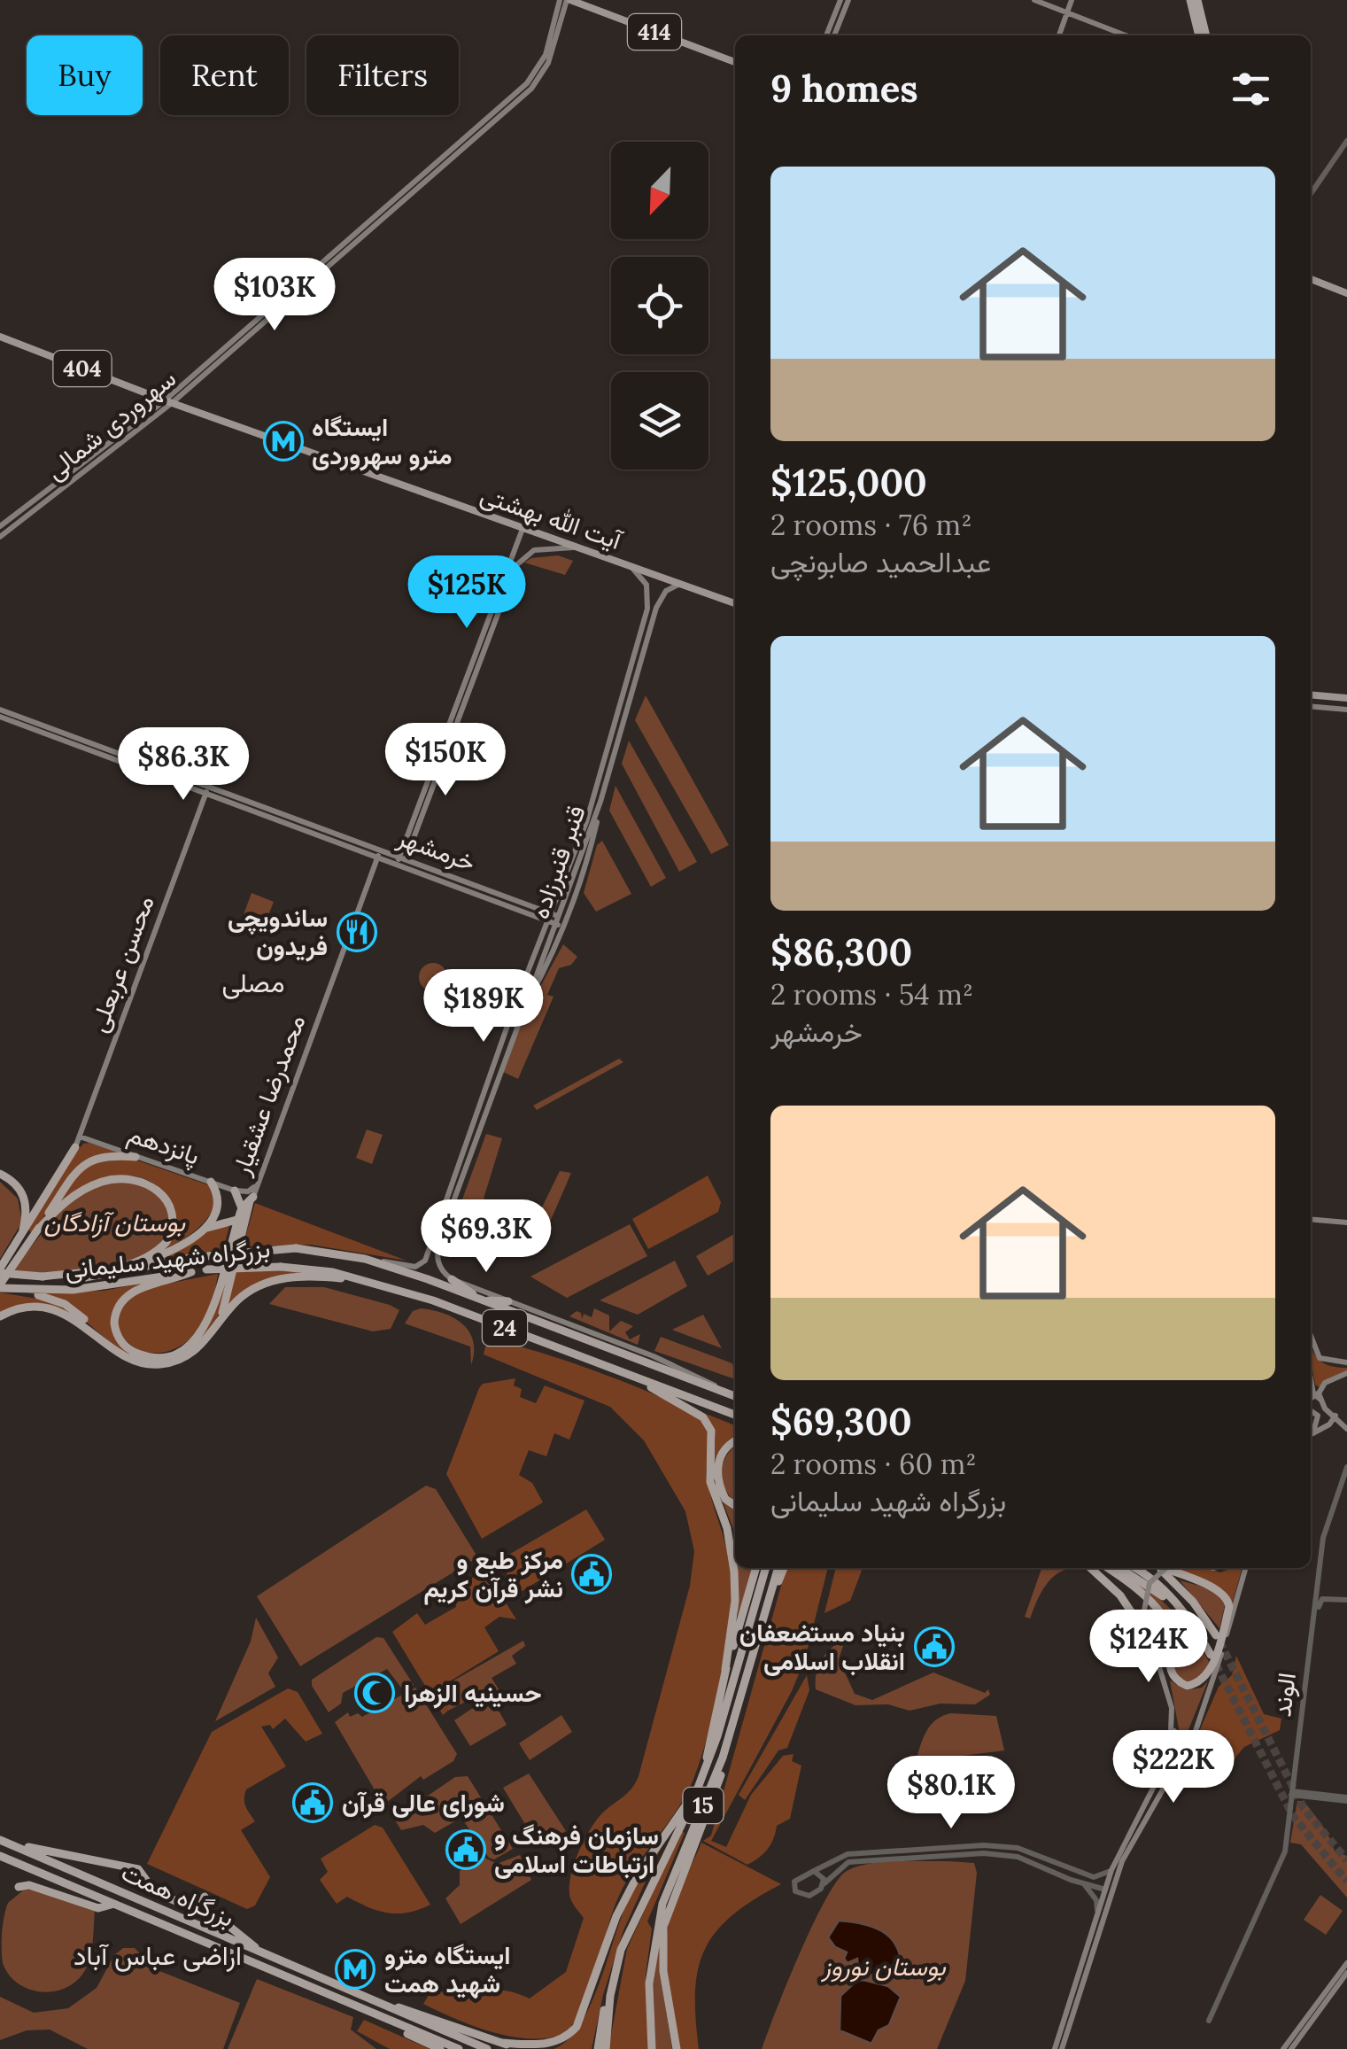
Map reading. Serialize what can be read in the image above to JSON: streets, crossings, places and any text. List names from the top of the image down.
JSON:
{
  "streets": {
    "highway": [
      "بزرگراه شهید سلیمانی",
      "24",
      "15",
      "بزرگراه همت"
    ],
    "main road": [
      "414",
      "404",
      "سهروردی شمالی",
      "آیت الله بهشتی",
      "خرمشهر",
      "قنبر قنبرزاده",
      "محسن عربعلی",
      "محمدرضا عشقیار",
      "پانزدهم"
    ],
    "street": ["الوند"]
  },
  "crossings": [
    ["414", "سهروردی شمالی"],
    ["سهروردی شمالی", "آیت الله بهشتی"],
    ["آیت الله بهشتی", "قنبر قنبرزاده"],
    ["خرمشهر", "قنبر قنبرزاده"],
    ["خرمشهر", "محسن عربعلی"],
    ["خرمشهر", "محمدرضا عشقیار"],
    ["قنبر قنبرزاده", "بزرگراه شهید سلیمانی"],
    ["محسن عربعلی", "پانزدهم"]
  ],
  "districts": ["مصلی", "اراضی عباس آباد"],
  "parks": ["بوستان آزادگان", "بوستان نوروز"],
  "places": {
    "metro station": ["ایستگاه مترو سهروردی", "ایستگاه مترو شهید همت"],
    "restaurant": ["ساندویچی فریدون"],
    "public building": [
      "مرکز طبع و نشر قرآن کریم",
      "بنیاد مستضعفان انقلاب اسلامی",
      "شورای عالی قرآن",
      "سازمان فرهنگ و ارتباطات اسلامی"
    ],
    "mosque": ["حسینیه الزهرا"]
  },
  "north": "bottom left",
  "page": {
    "chip": ["Buy", "Rent", "Filters"],
    "heading": "9 homes",
    "list": [
      {
        "name": "$125,000",
        "note": "2 rooms · 76 m² · عبدالحمید صابونچی"
      },
      {
        "name": "$86,300",
        "note": "2 rooms · 54 m² · خرمشهر"
      },
      {
        "name": "$69,300",
        "note": "2 rooms · 60 m² · بزرگراه شهید سلیمانی"
      }
    ],
    "price": [
      "$103K",
      "$125K",
      "$150K",
      "$86.3K",
      "$189K",
      "$69.3K",
      "$124K",
      "$222K",
      "$80.1K"
    ]
  }
}
